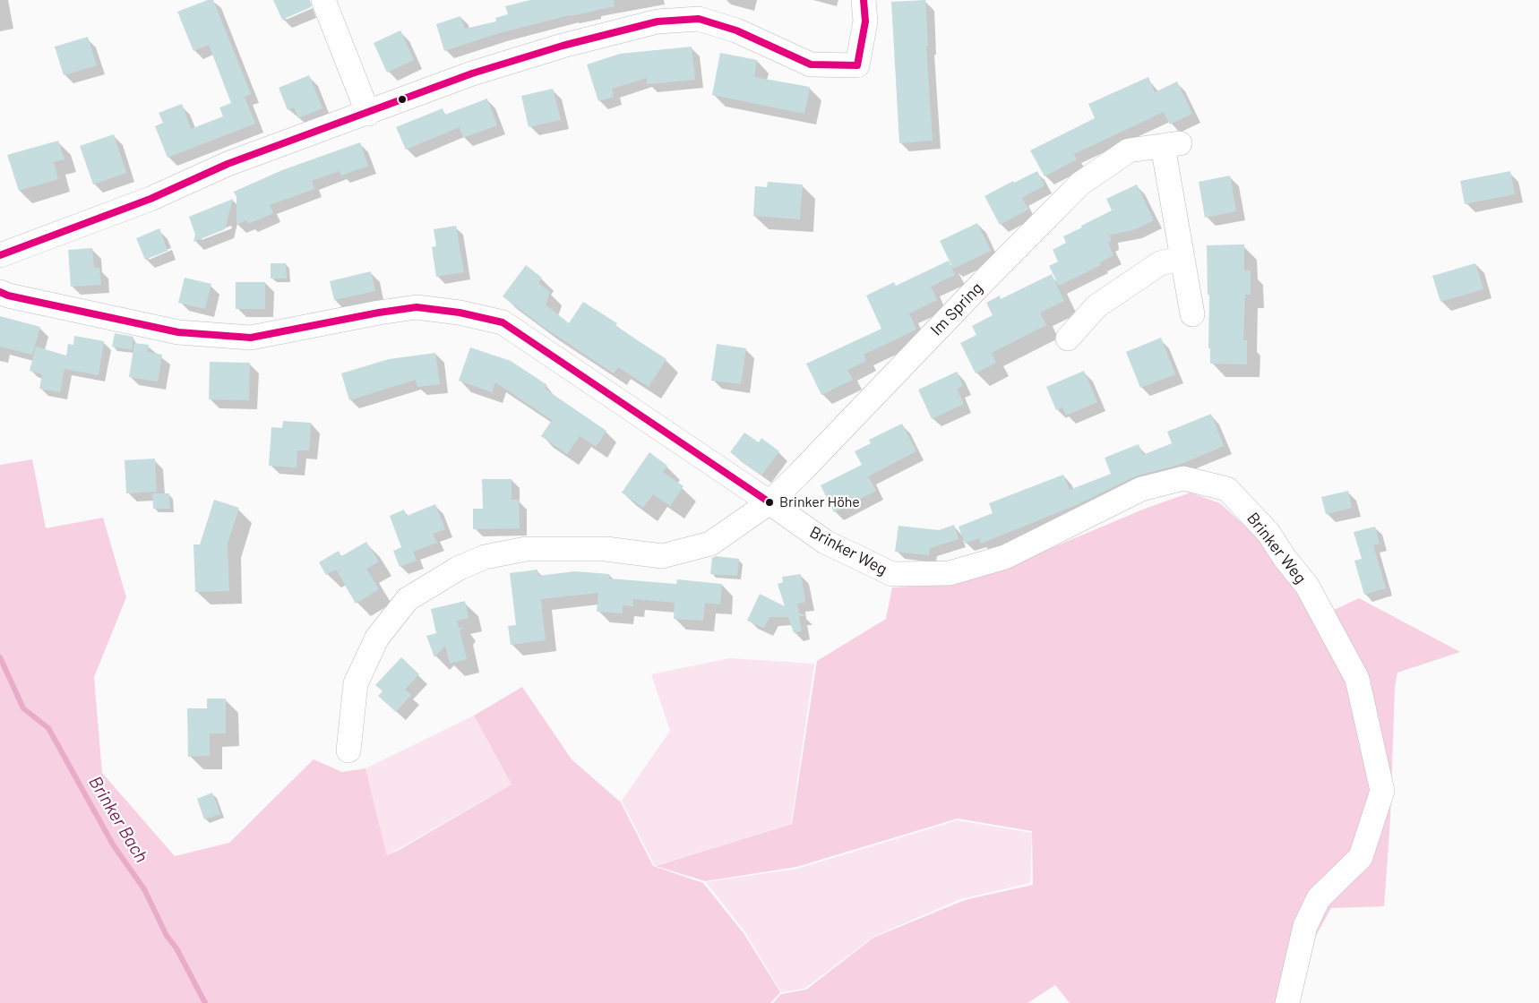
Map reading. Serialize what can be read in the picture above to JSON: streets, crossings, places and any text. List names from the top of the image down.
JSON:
{
  "streets": {
    "street": ["Im Spring", "Brinker Weg"]
  },
  "crossings": [
    ["Im Spring", "Brinker Weg"]
  ],
  "water": ["Brinker Bach"],
  "places": ["Brinker Höhe"]
}
